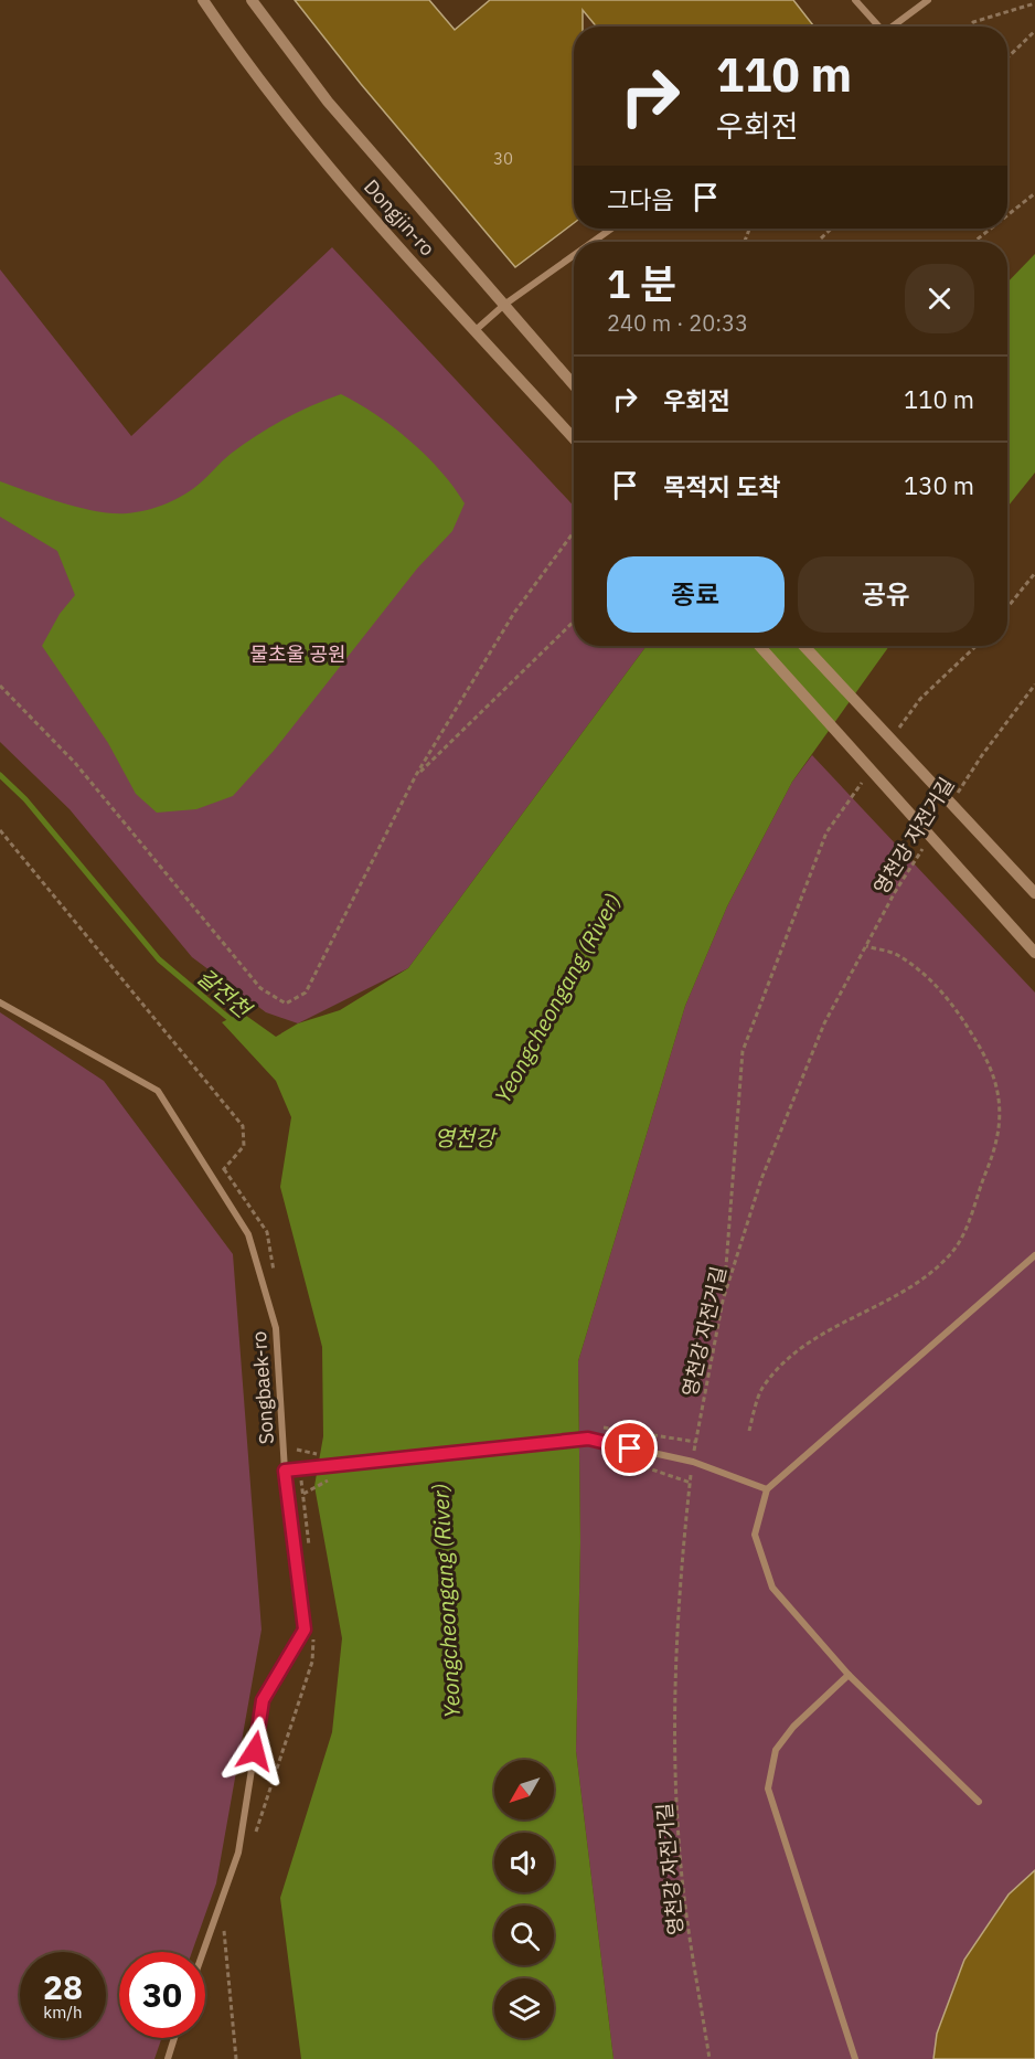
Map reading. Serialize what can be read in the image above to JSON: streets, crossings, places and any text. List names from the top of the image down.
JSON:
{
  "streets": {
    "street": ["Dongjin-ro", "Songbaek-ro"],
    "path": ["영천강 자전거길"]
  },
  "water": ["갈전천", "Yeongcheongang (River)", "영천강"],
  "parks": ["물초울 공원"],
  "house_numbers": ["30"],
  "north": "bottom left",
  "page": {
    "turn": ["110 m", "우회전"],
    "then": "그다음",
    "heading": ["1 분", "240 m · 20:33"],
    "list": [
      {
        "name": "우회전",
        "value": "110 m"
      },
      {
        "name": "목적지 도착",
        "value": "130 m"
      }
    ],
    "buttons": ["종료", "공유"],
    "speed": "28 km/h",
    "limit": "30"
  }
}
